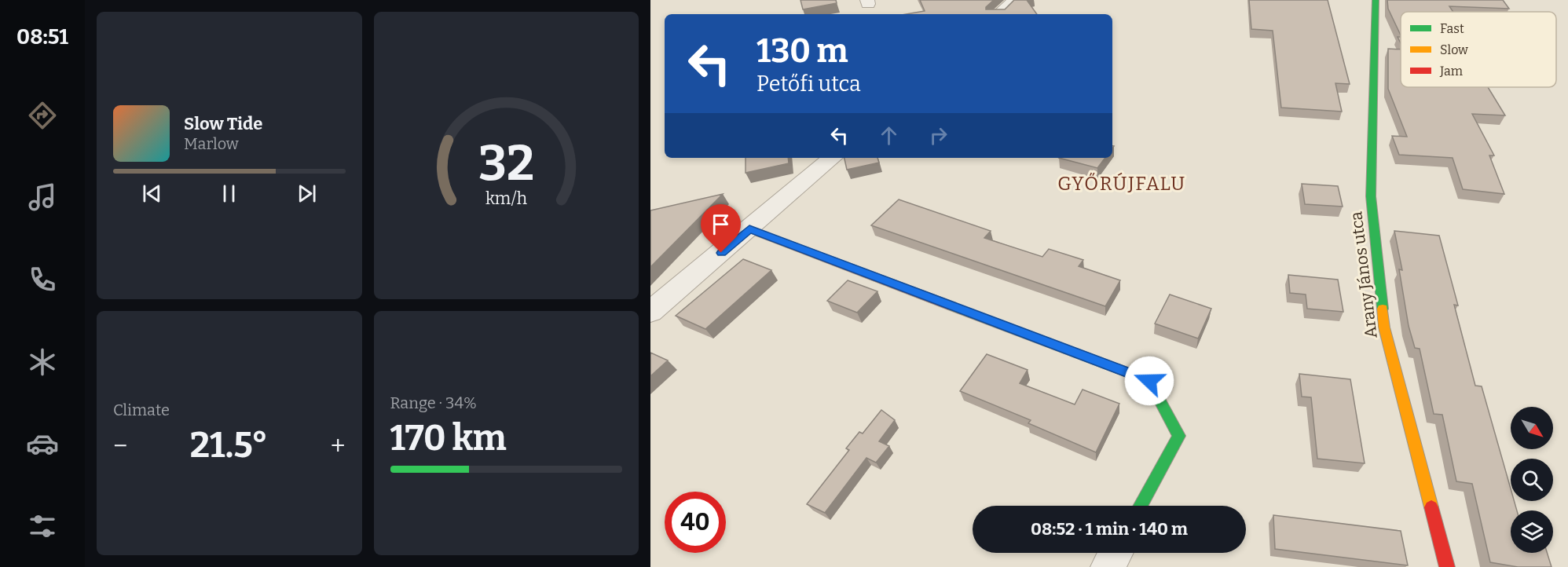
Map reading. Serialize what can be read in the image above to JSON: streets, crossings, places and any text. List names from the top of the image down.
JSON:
{
  "streets": {
    "street": ["Arany János utca"]
  },
  "districts": ["GYŐRÚJFALU"],
  "legend": ["Fast", "Slow", "Jam"],
  "north": "bottom right",
  "page": {
    "tabs": "08:51",
    "turn": ["130 m", "Petőfi utca"],
    "song": ["Slow Tide", "Marlow"],
    "tile": [
      "Climate",
      ["Range · 34%", "170 km"]
    ],
    "heat": ["−", "21.5°", "+"],
    "limit": "40",
    "trip": "08:52 · 1 min · 140 m",
    "gauge": ["32", "km/h"]
  }
}
